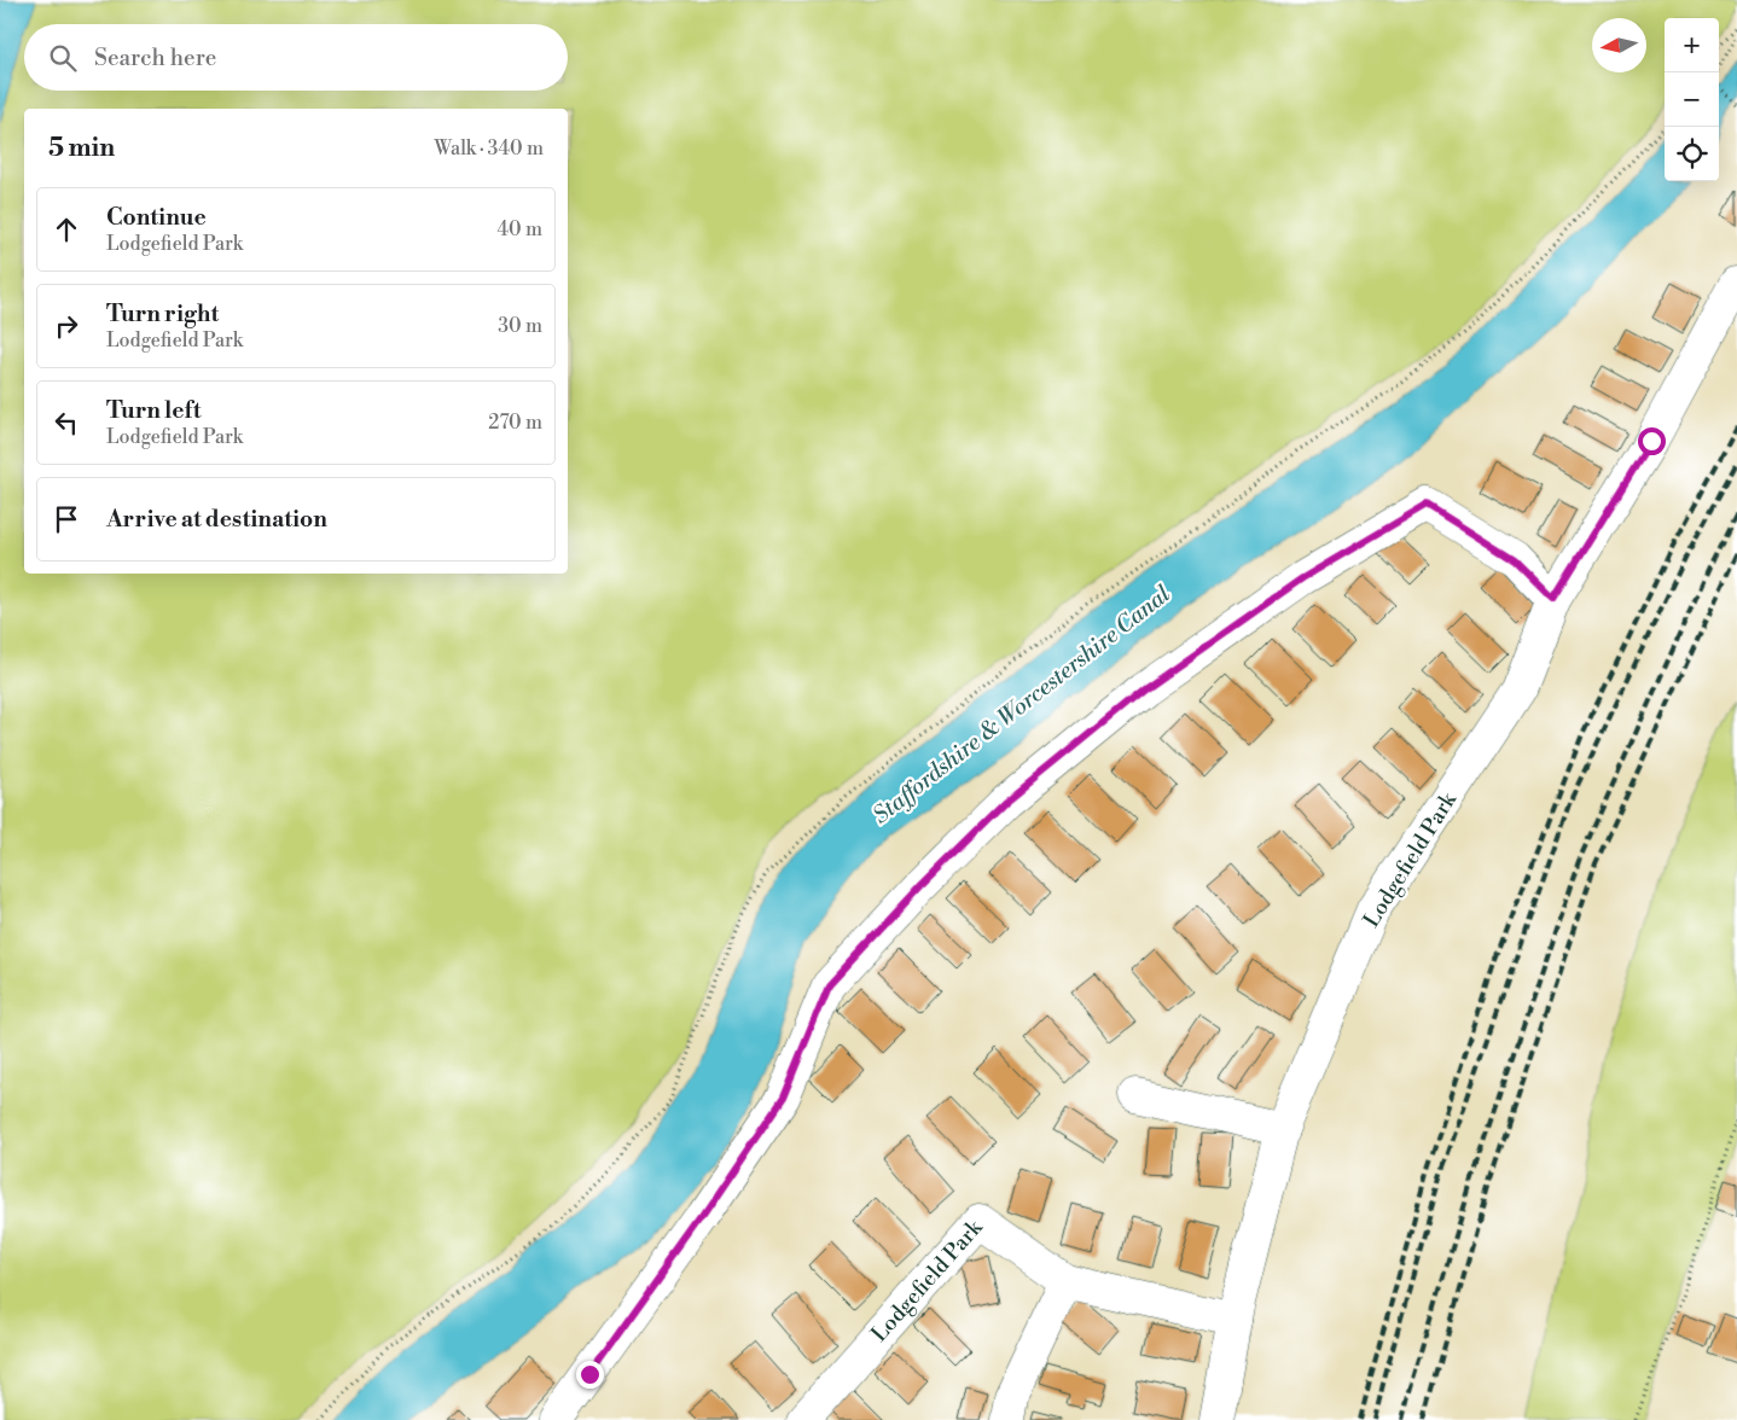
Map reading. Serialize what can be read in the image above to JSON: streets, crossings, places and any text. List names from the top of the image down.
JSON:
{
  "streets": {
    "street": ["Lodgefield Park"]
  },
  "water": ["Staffordshire & Worcestershire Canal"],
  "north": "left",
  "page": {
    "map_buttons": ["+", "−"],
    "search": "Search here",
    "heading": ["5 min", "Walk · 340 m"],
    "list": [
      ["Continue", "Lodgefield Park", "40 m"],
      ["Turn right", "Lodgefield Park", "30 m"],
      ["Turn left", "Lodgefield Park", "270 m"],
      "Arrive at destination"
    ]
  }
}
